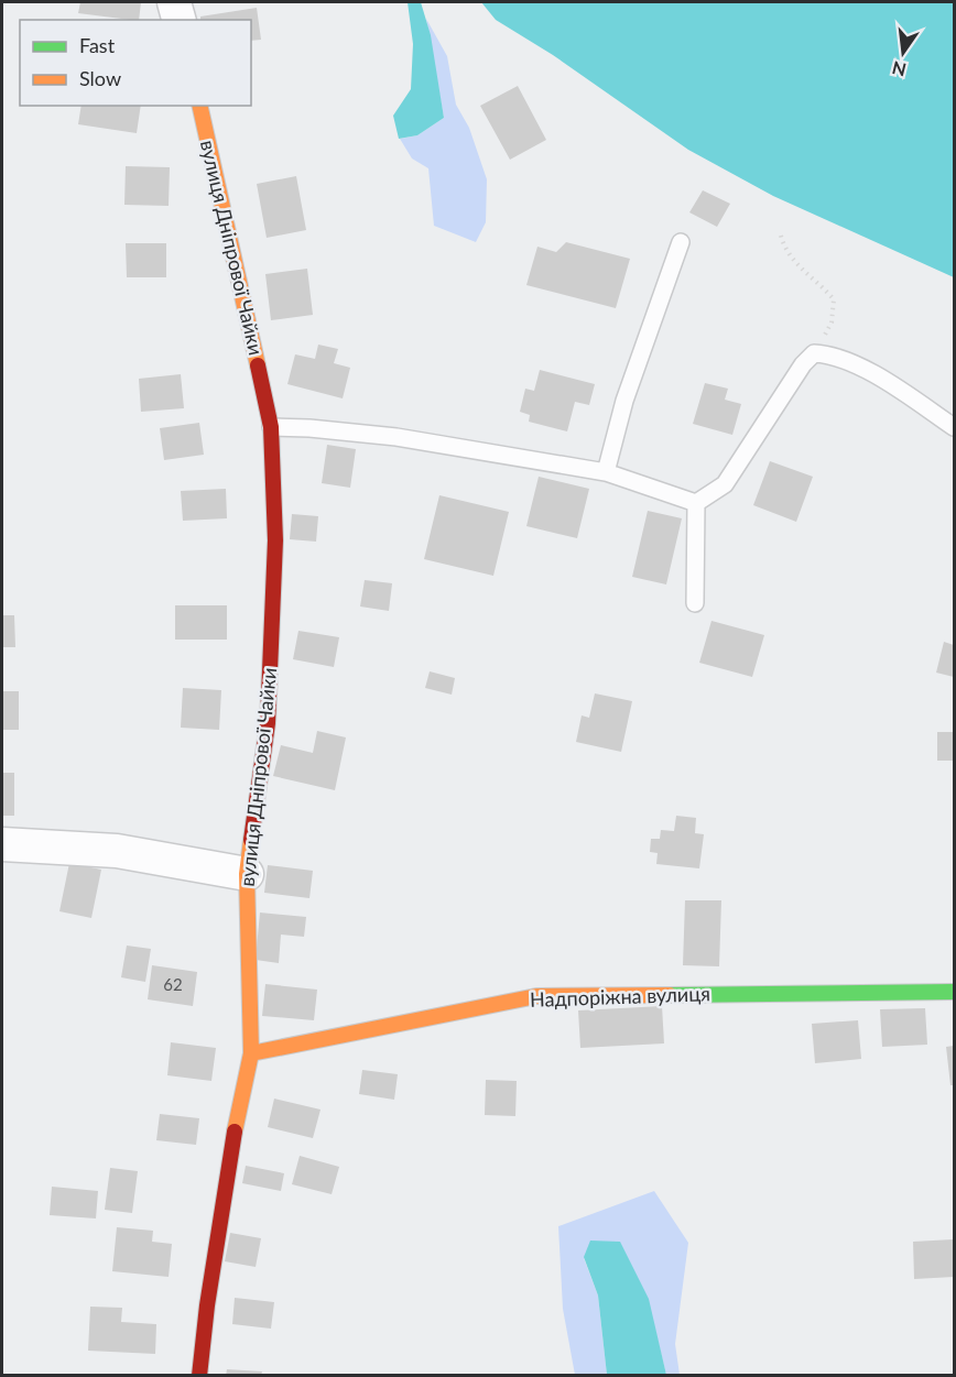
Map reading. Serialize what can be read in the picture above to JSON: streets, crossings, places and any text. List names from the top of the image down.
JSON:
{
  "streets": {
    "street": ["вулиця Дніпрової Чайки", "Надпоріжна вулиця"]
  },
  "crossings": [
    ["вулиця Дніпрової Чайки", "Надпоріжна вулиця"]
  ],
  "house_numbers": ["62"],
  "legend": ["Fast", "Slow"],
  "north": "bottom"
}
